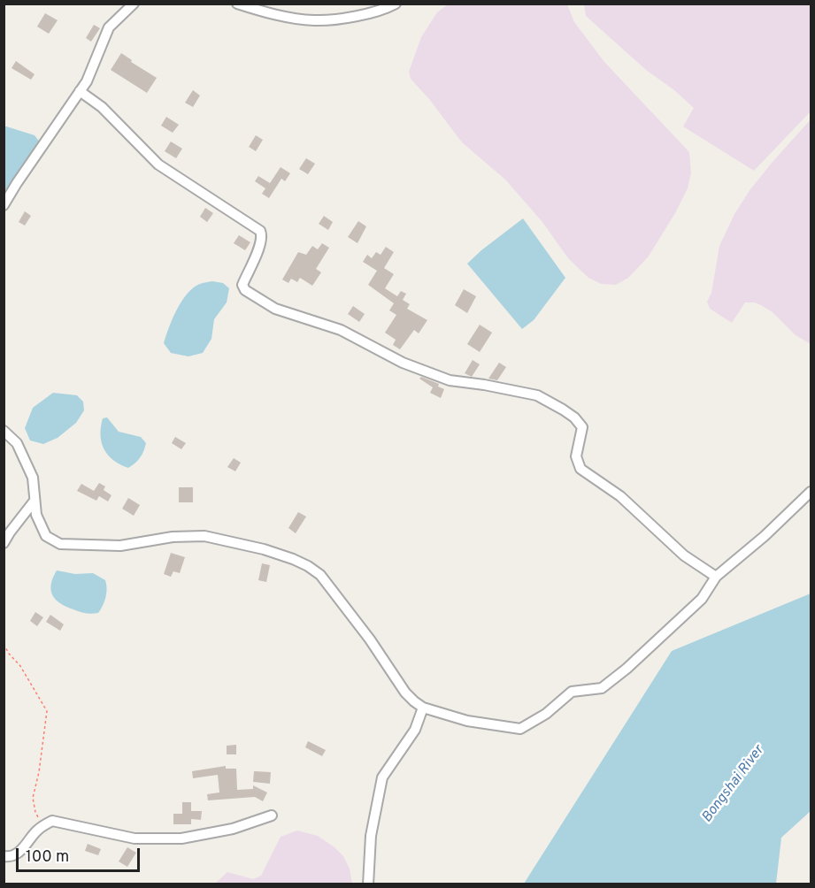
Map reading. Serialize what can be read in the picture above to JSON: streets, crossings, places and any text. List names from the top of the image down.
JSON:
{
  "water": ["Bongshai River"],
  "scale_bar": "100 m"
}
